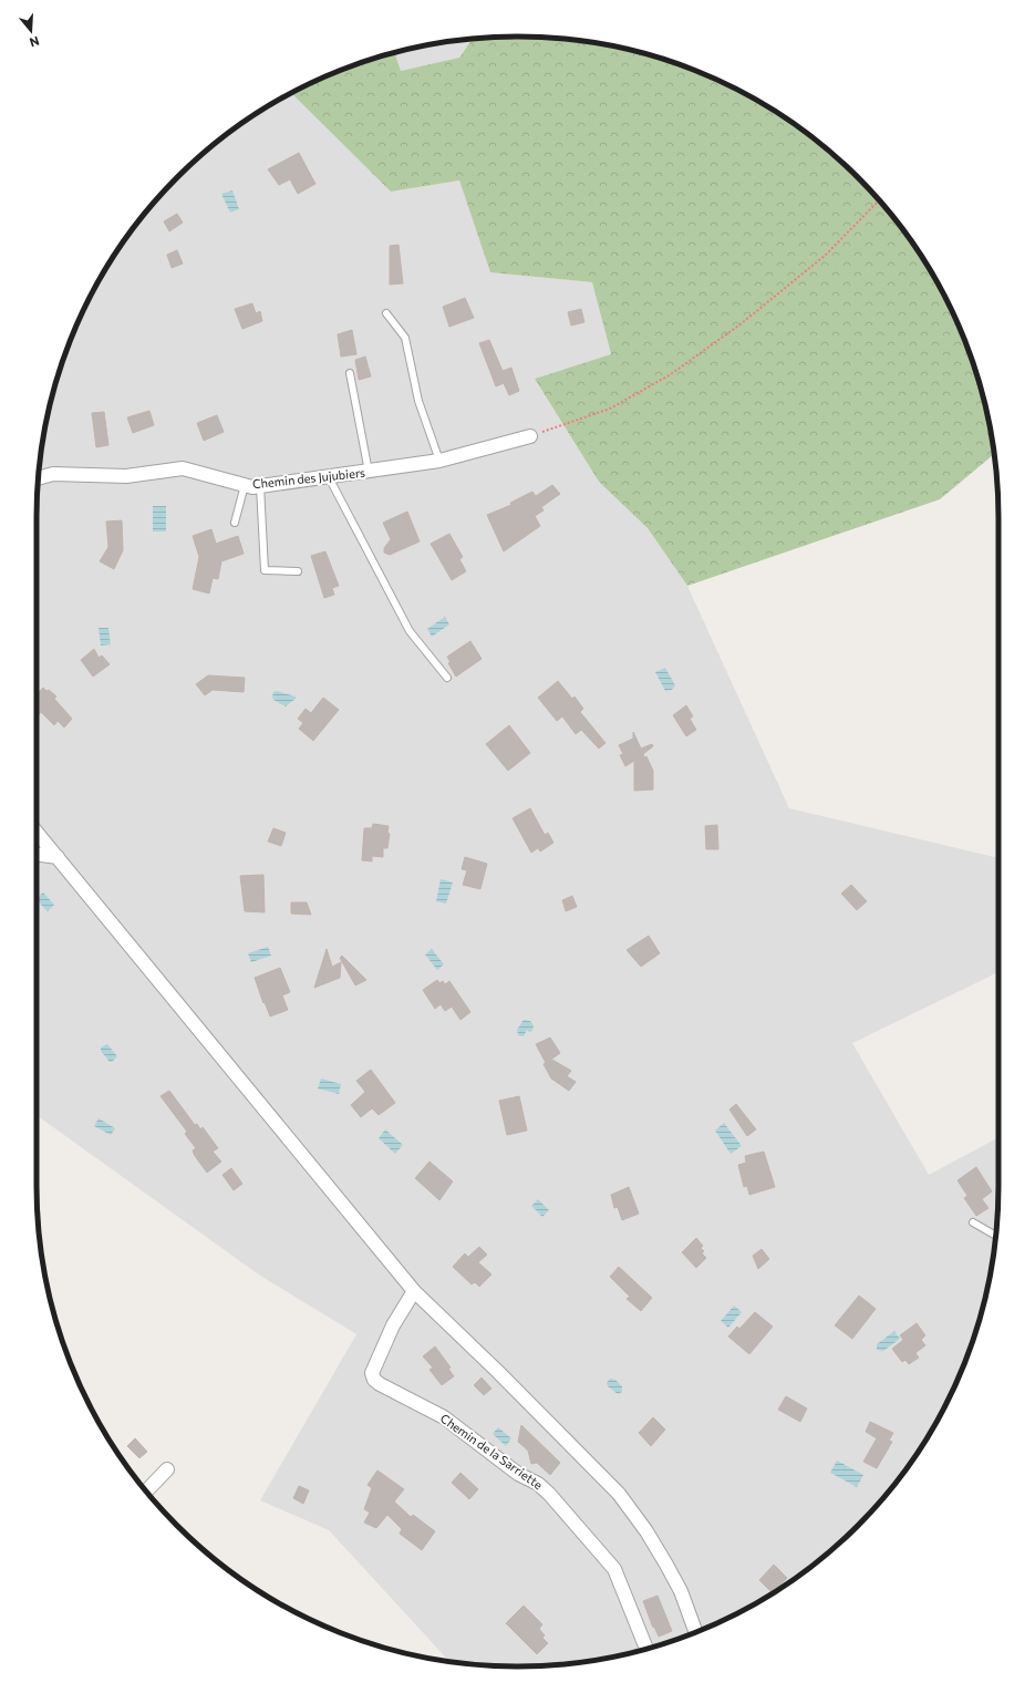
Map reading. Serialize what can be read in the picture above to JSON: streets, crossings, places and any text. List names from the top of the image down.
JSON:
{
  "streets": {
    "street": ["Chemin des Jujubiers", "Chemin de la Sarriette"]
  },
  "north": "bottom"
}
